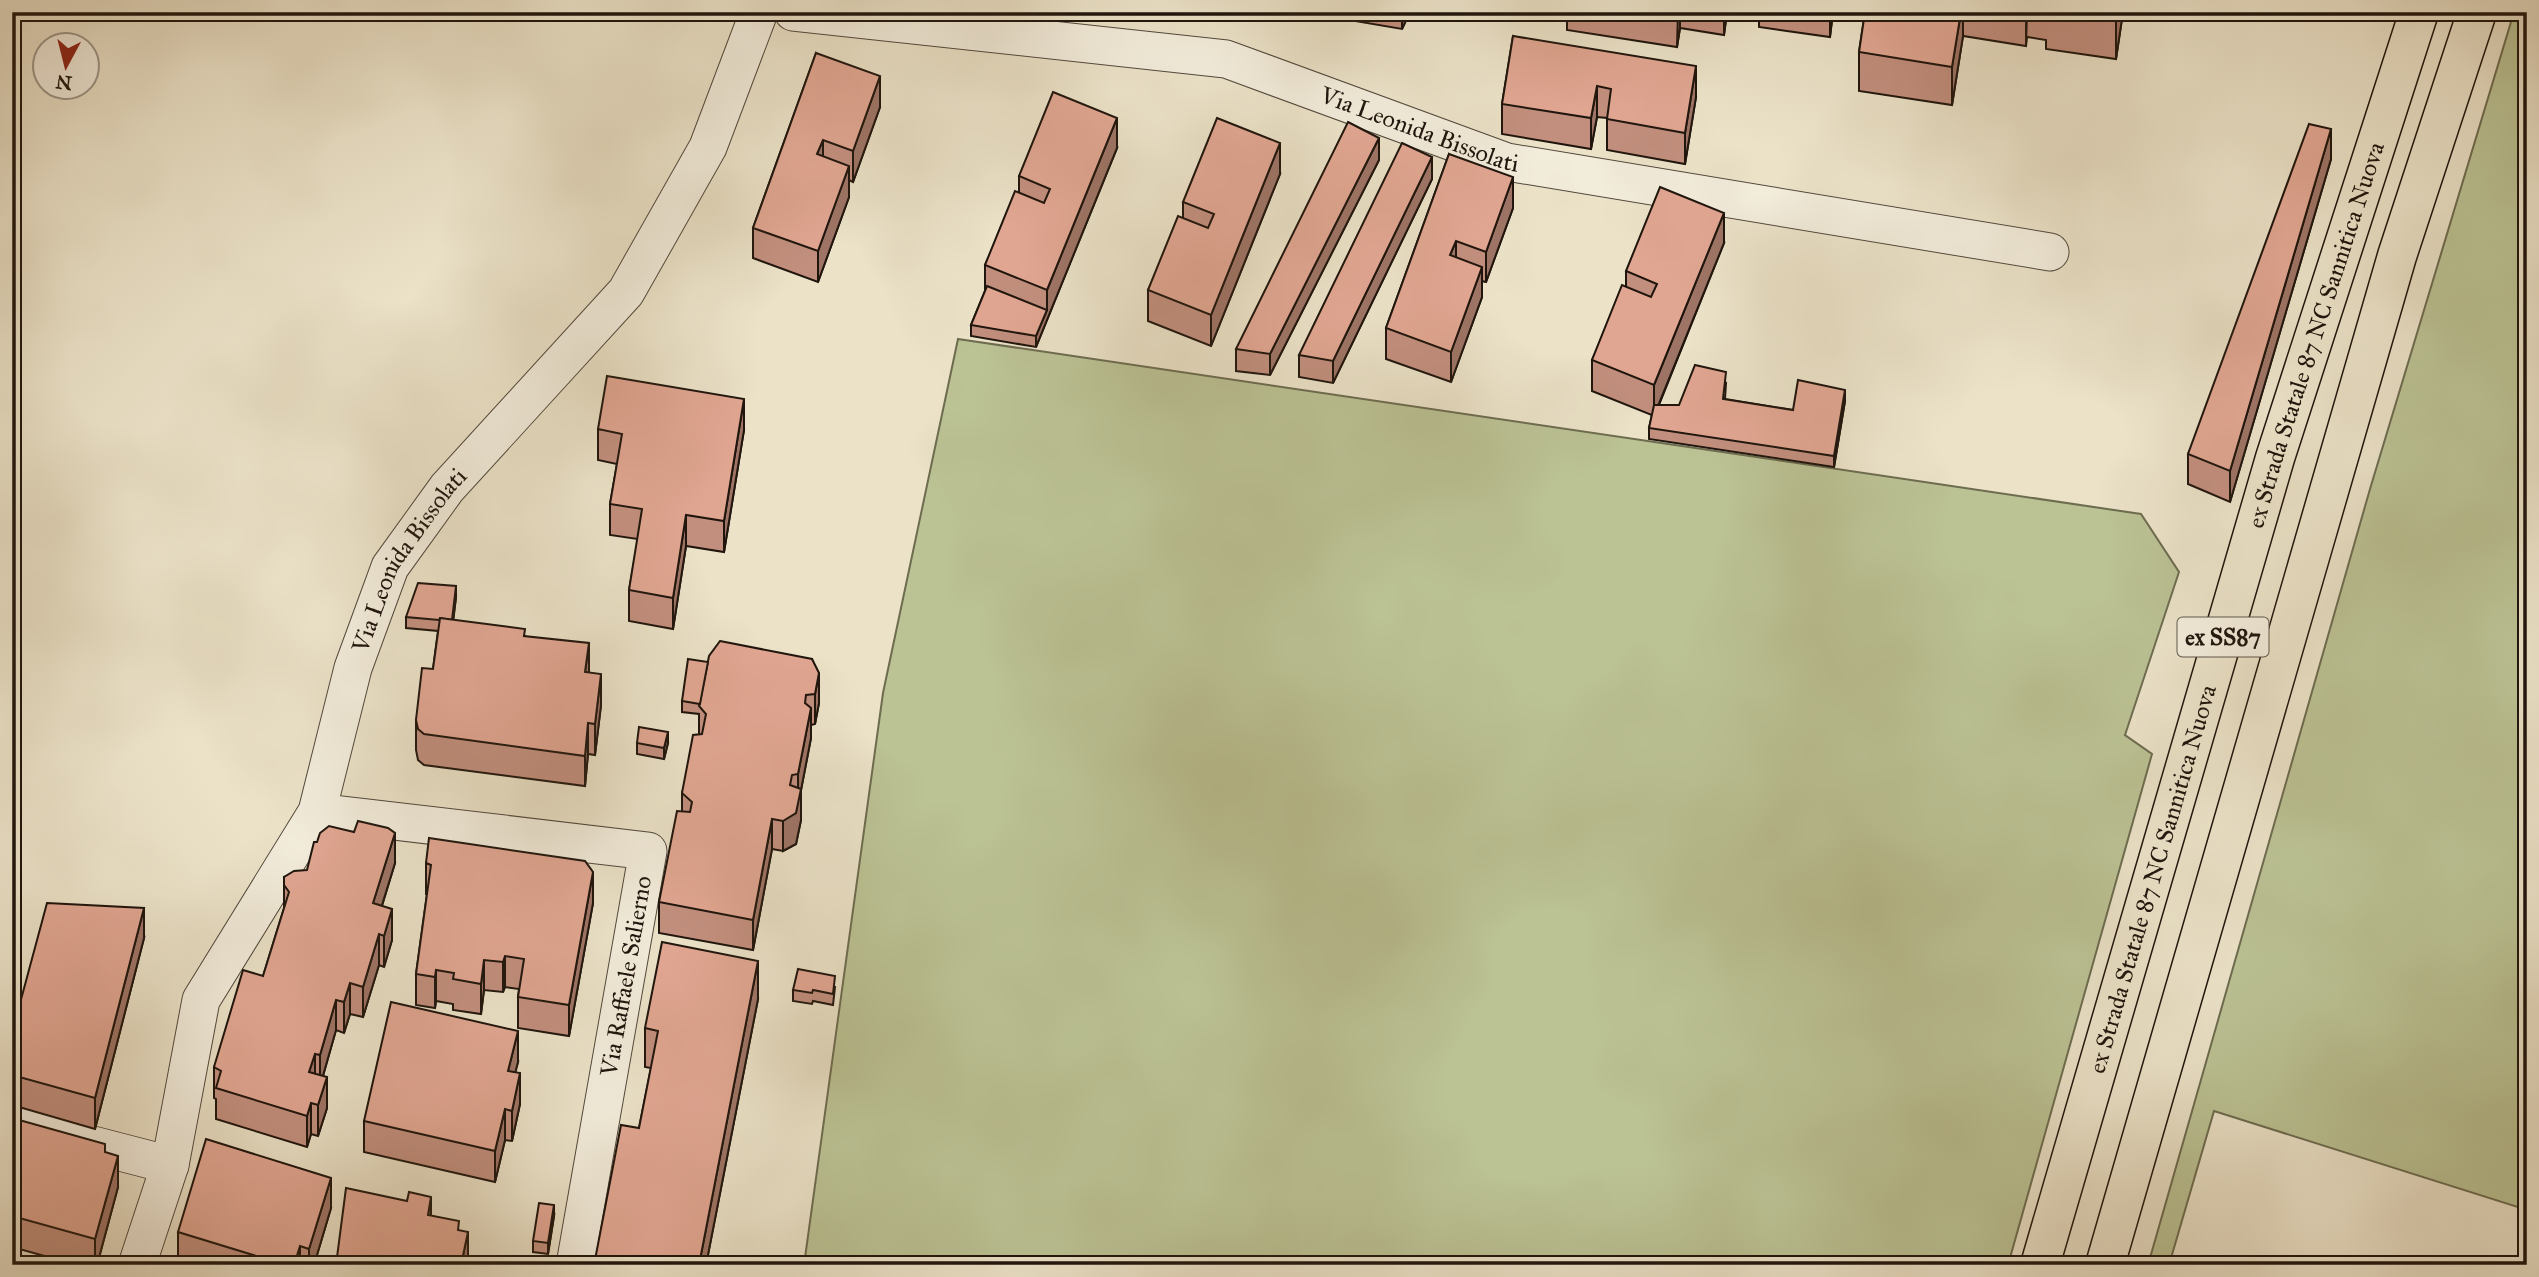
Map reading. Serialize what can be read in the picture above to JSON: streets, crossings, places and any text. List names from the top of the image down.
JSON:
{
  "streets": {
    "highway": ["ex Strada Statale 87 NC Sannitica Nuova", "ex SS87"],
    "street": ["Via Leonida Bissolati", "Via Raffaele Salierno"]
  },
  "crossings": [
    ["Via Leonida Bissolati", "Via Raffaele Salierno"]
  ],
  "north": "bottom"
}
